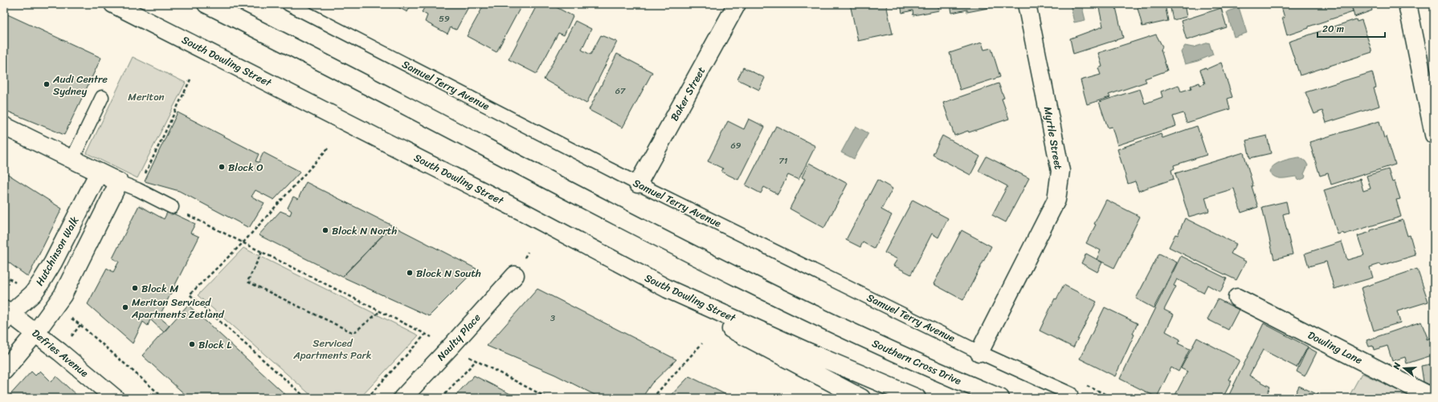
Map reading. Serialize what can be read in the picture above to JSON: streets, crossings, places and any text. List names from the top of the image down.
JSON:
{
  "streets": {
    "main road": [
      "South Dowling Street",
      "Baker Street",
      "Myrtle Street",
      "Hutchinson Walk",
      "Naulty Place",
      "Dowling Lane",
      "Defries Avenue",
      "Southern Cross Drive"
    ],
    "lane": ["Samuel Terry Avenue"]
  },
  "crossings": [
    ["Samuel Terry Avenue", "Baker Street"],
    ["Samuel Terry Avenue", "Myrtle Street"],
    ["Hutchinson Walk", "Defries Avenue"]
  ],
  "parks": ["Meriton", "Serviced Apartments Park"],
  "places": [
    "Audi Centre Sydney",
    "Block O",
    "Block N North",
    "Block N South",
    "Block M",
    "Meriton Serviced Apartments Zetland",
    "Block L"
  ],
  "house_numbers": [
    "59",
    "67",
    "69",
    "71",
    "3"
  ],
  "scale_bar": "20 m",
  "north": "left"
}
